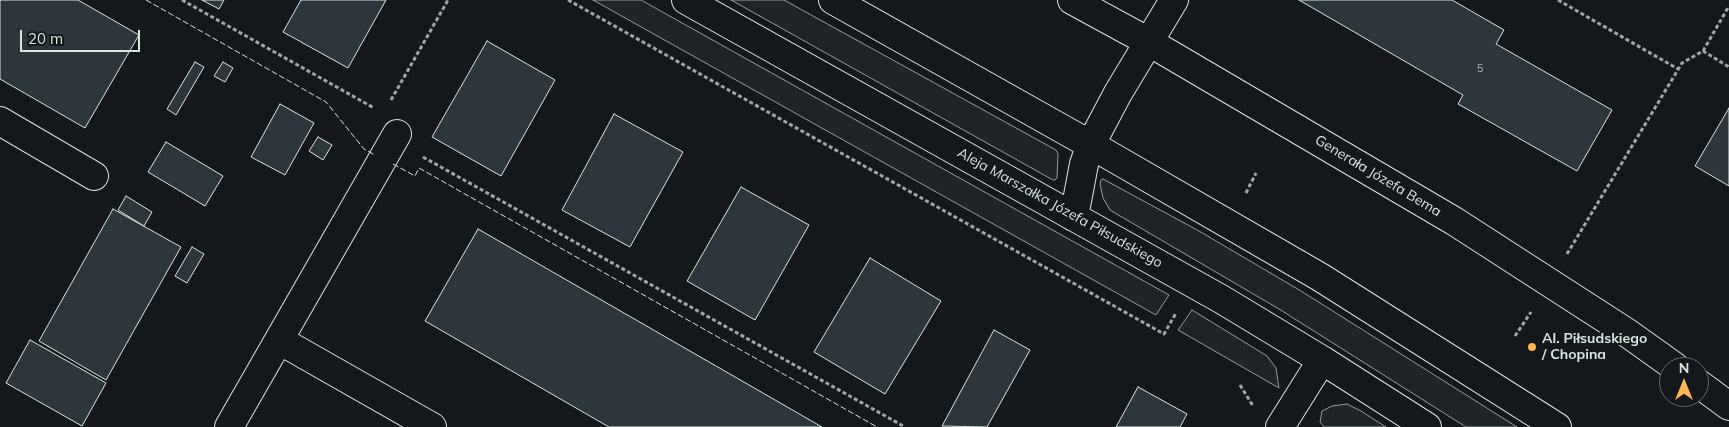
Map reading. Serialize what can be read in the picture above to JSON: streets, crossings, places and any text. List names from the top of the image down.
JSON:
{
  "streets": {
    "street": ["Generała Józefa Bema", "Aleja Marszałka Józefa Piłsudskiego"]
  },
  "places": ["Al. Piłsudskiego / Chopina"],
  "house_numbers": ["5"],
  "scale_bar": "20 m",
  "north": "top"
}
